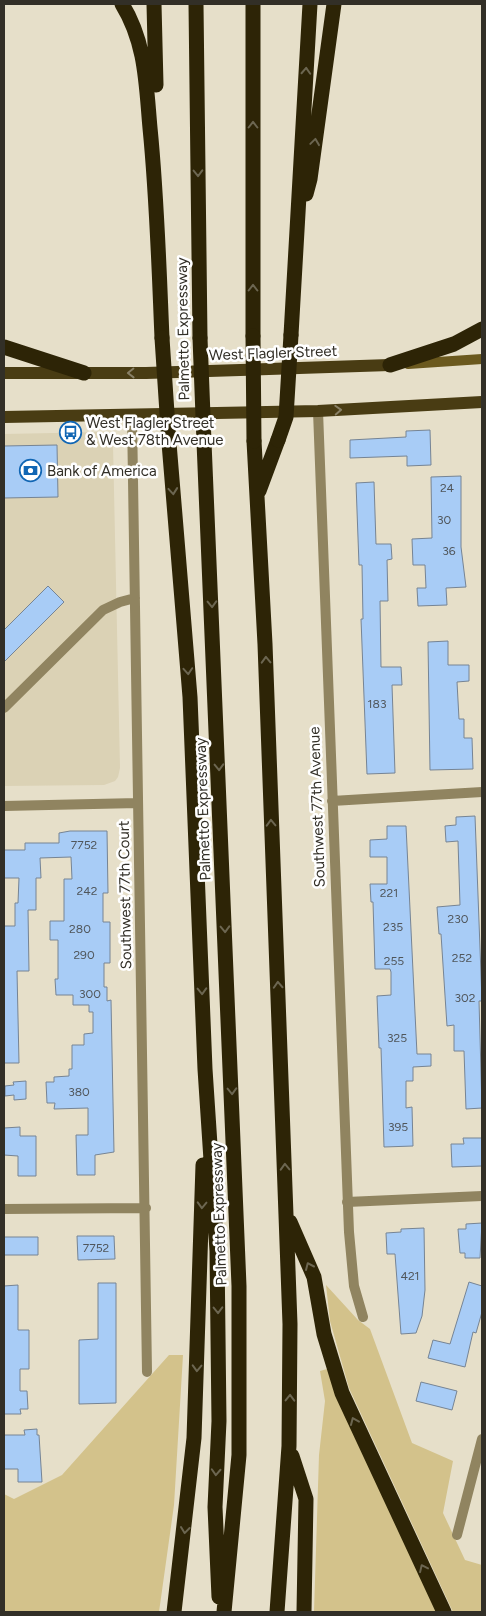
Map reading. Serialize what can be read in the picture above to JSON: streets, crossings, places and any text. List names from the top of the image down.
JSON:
{
  "streets": {
    "highway": ["Palmetto Expressway"],
    "main road": ["West Flagler Street"],
    "street": ["Southwest 77th Avenue", "Southwest 77th Court"]
  },
  "places": {
    "bus stop": ["West Flagler Street & West 78th Avenue"],
    "bank": ["Bank of America"]
  },
  "house_numbers": [
    "24",
    "30",
    "36",
    "183",
    "7752",
    "242",
    "221",
    "230",
    "235",
    "280",
    "290",
    "252",
    "255",
    "300",
    "302",
    "325",
    "380",
    "395",
    "7752",
    "421"
  ]
}
